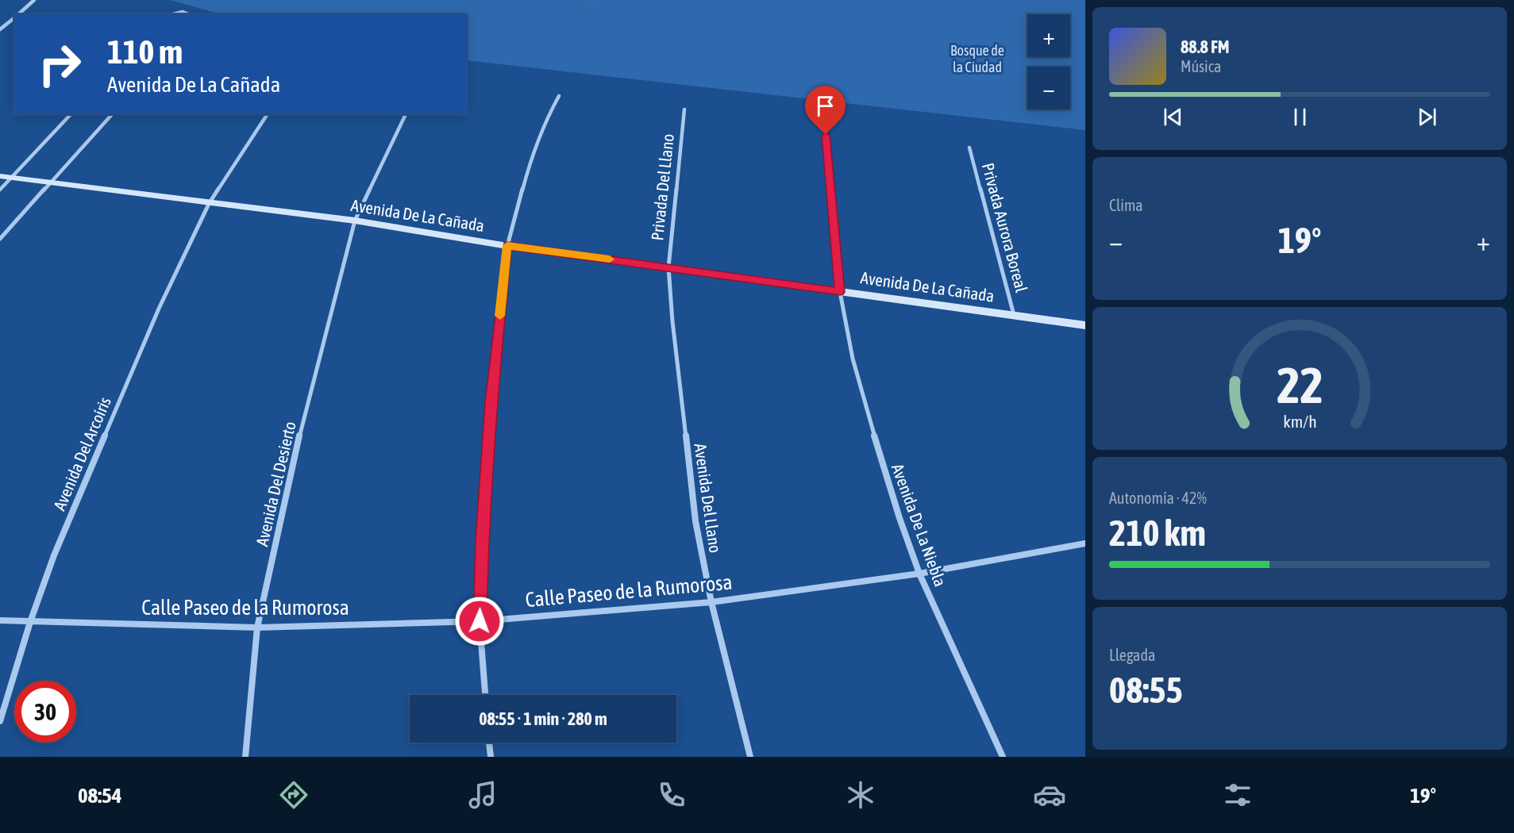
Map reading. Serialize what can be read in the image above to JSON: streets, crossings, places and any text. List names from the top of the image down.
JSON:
{
  "streets": {
    "main road": ["Avenida De La Cañada"],
    "street": [
      "Privada Del Llano",
      "Privada Aurora Boreal",
      "Avenida Del Arcoíris",
      "Avenida Del Desierto",
      "Avenida Del Llano",
      "Avenida De La Niebla",
      "Calle Paseo de la Rumorosa"
    ]
  },
  "crossings": [
    ["Privada Del Llano", "Avenida De La Cañada"],
    ["Privada Del Llano", "Avenida Del Llano"],
    ["Avenida De La Cañada", "Privada Aurora Boreal"],
    ["Avenida De La Cañada", "Avenida Del Arcoíris"],
    ["Avenida De La Cañada", "Avenida Del Desierto"],
    ["Avenida De La Cañada", "Avenida Del Llano"],
    ["Avenida De La Cañada", "Avenida De La Niebla"],
    ["Avenida Del Arcoíris", "Calle Paseo de la Rumorosa"],
    ["Avenida Del Desierto", "Calle Paseo de la Rumorosa"],
    ["Avenida Del Llano", "Calle Paseo de la Rumorosa"],
    ["Avenida De La Niebla", "Calle Paseo de la Rumorosa"]
  ],
  "parks": ["Bosque de la Ciudad"],
  "page": {
    "map_buttons": ["+", "−"],
    "turn": ["110 m", "Avenida De La Cañada"],
    "song": ["88.8 FM", "Música"],
    "tile": [
      "Clima",
      ["Autonomía · 42%", "210 km"],
      ["Llegada", "08:55"]
    ],
    "heat": ["−", "19°", "+"],
    "limit": "30",
    "trip": "08:55 · 1 min · 280 m",
    "tabs": ["08:54", "19°"],
    "gauge": ["22", "km/h"]
  }
}
